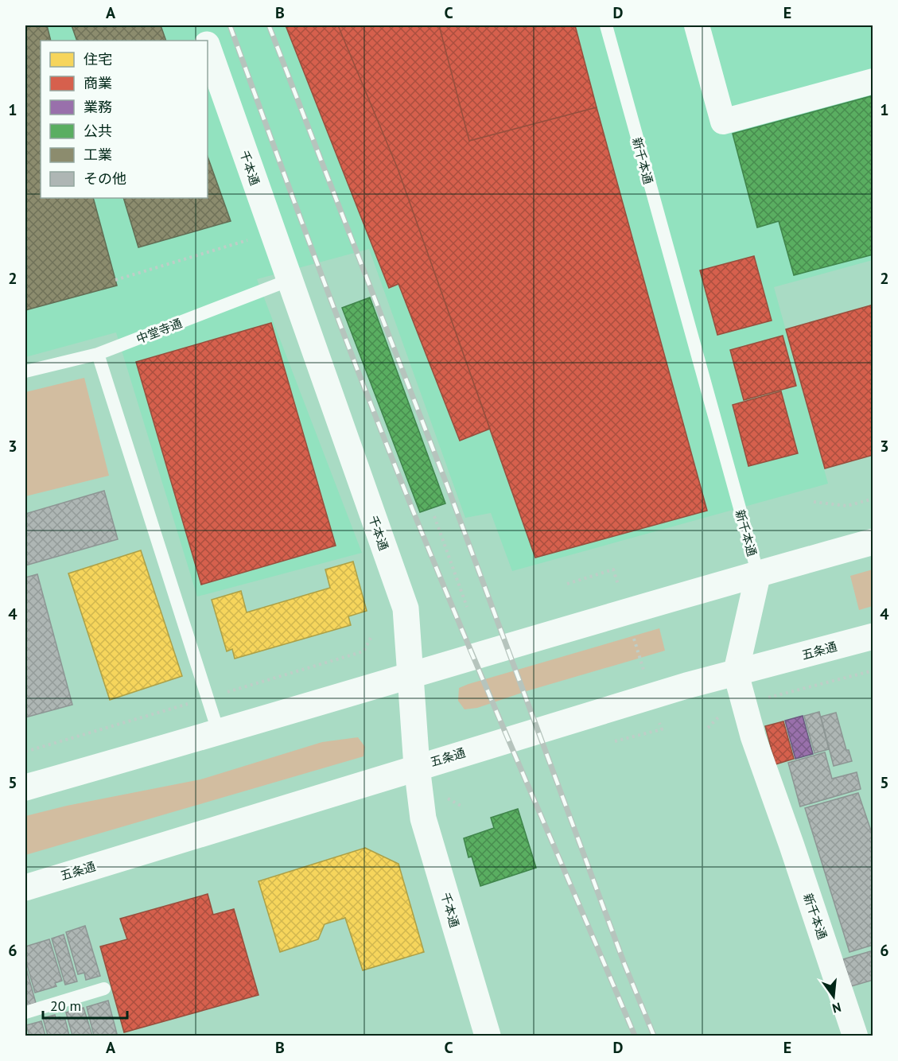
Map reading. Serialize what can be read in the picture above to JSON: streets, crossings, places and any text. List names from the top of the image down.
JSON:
{
  "streets": {
    "main road": ["千本通", "五条通"],
    "street": ["新千本通"],
    "lane": ["中堂寺通"]
  },
  "crossings": [
    ["新千本通", "五条通"],
    ["千本通", "中堂寺通"],
    ["千本通", "五条通"]
  ],
  "legend": [
    "住宅",
    "商業",
    "業務",
    "公共",
    "工業",
    "その他"
  ],
  "scale_bar": "20 m",
  "north": "bottom",
  "grid": {
    "columns": [
      "A",
      "B",
      "C",
      "D",
      "E"
    ],
    "rows": [
      "1",
      "2",
      "3",
      "4",
      "5",
      "6"
    ]
  }
}
